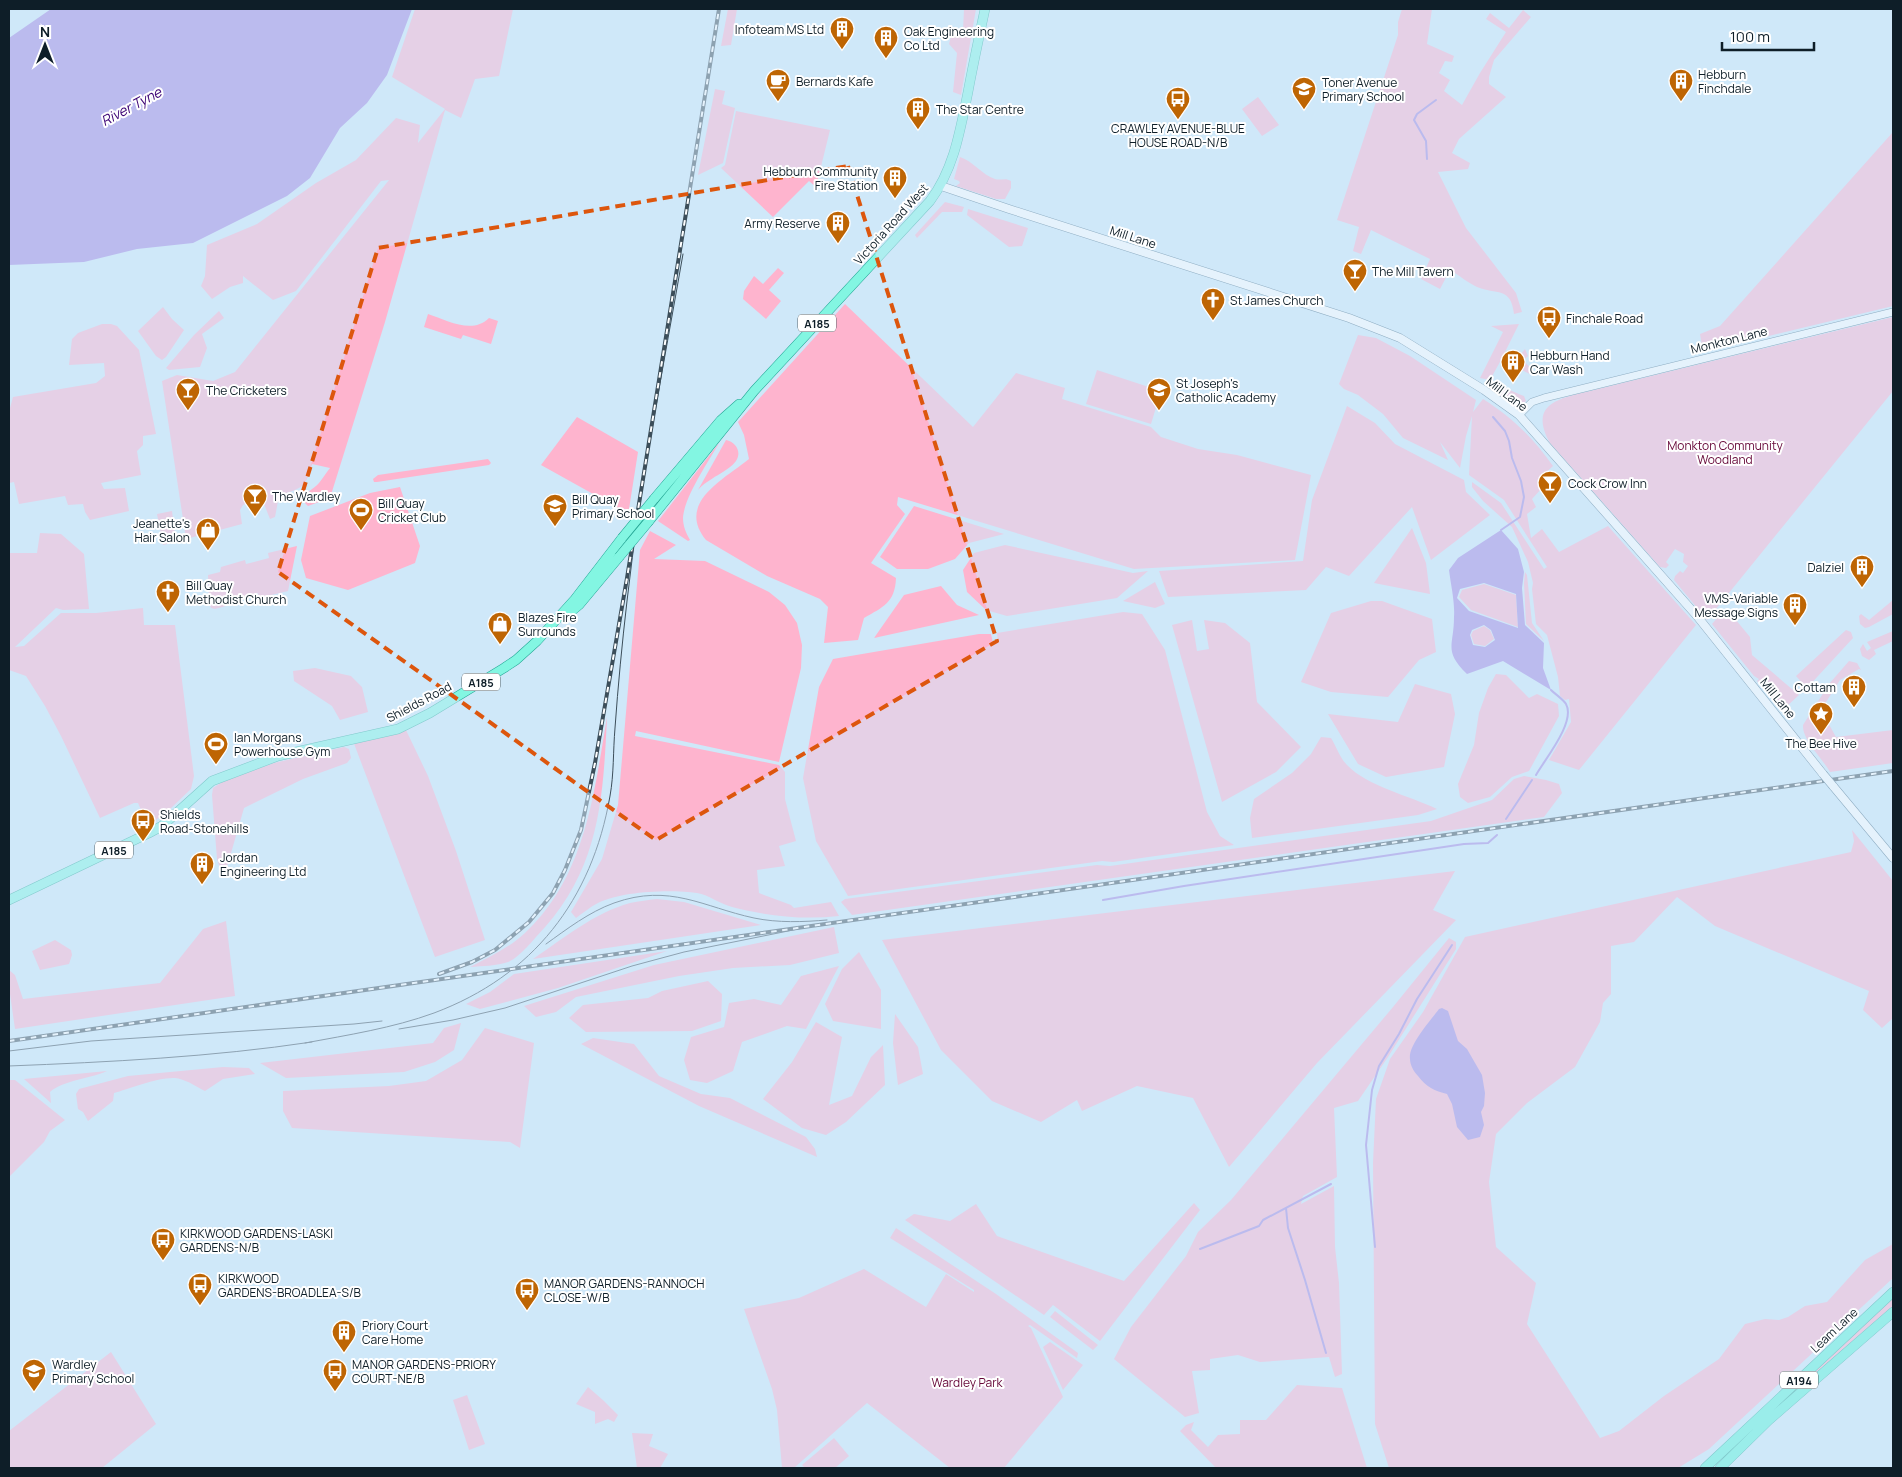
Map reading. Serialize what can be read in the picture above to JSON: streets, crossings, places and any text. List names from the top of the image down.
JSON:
{
  "streets": {
    "highway": ["Leam Lane", "A194"],
    "main road": [
      "Victoria Road West",
      "Mill Lane",
      "A185",
      "Shields Road"
    ],
    "street": ["Monkton Lane"]
  },
  "crossings": [
    ["Victoria Road West", "Mill Lane"],
    ["Victoria Road West", "A185"],
    ["Mill Lane", "Monkton Lane"],
    ["A185", "Shields Road"]
  ],
  "water": ["River Tyne"],
  "parks": ["Monkton Community Woodland", "Wardley Park"],
  "places": {
    "building": [
      "Infoteam MS Ltd",
      "Oak Engineering Co Ltd",
      "Hebburn Finchdale",
      "The Star Centre",
      "Hebburn Community Fire Station",
      "Army Reserve",
      "Hebburn Hand Car Wash",
      "Dalziel",
      "VMS-Variable Message Signs",
      "Cottam",
      "Jordan Engineering Ltd",
      "Priory Court Care Home"
    ],
    "cafe": ["Bernards Kafe"],
    "school or university": [
      "Toner Avenue Primary School",
      "St Joseph's Catholic Academy",
      "Bill Quay Primary School",
      "Wardley Primary School"
    ],
    "bus stop": [
      "CRAWLEY AVENUE-BLUE HOUSE ROAD-N/B",
      "Finchale Road",
      "Shields Road-Stonehills",
      "KIRKWOOD GARDENS-LASKI GARDENS-N/B",
      "KIRKWOOD GARDENS-BROADLEA-S/B",
      "MANOR GARDENS-RANNOCH CLOSE-W/B",
      "MANOR GARDENS-PRIORY COURT-NE/B"
    ],
    "bar": [
      "The Mill Tavern",
      "The Cricketers",
      "Cock Crow Inn",
      "The Wardley"
    ],
    "church": ["St James Church", "Bill Quay Methodist Church"],
    "sports": ["Bill Quay Cricket Club", "Ian Morgans Powerhouse Gym"],
    "shop": ["Jeanette's Hair Salon", "Blazes Fire Surrounds"],
    "place": ["The Bee Hive"]
  },
  "scale_bar": "100 m",
  "north": "top"
}
